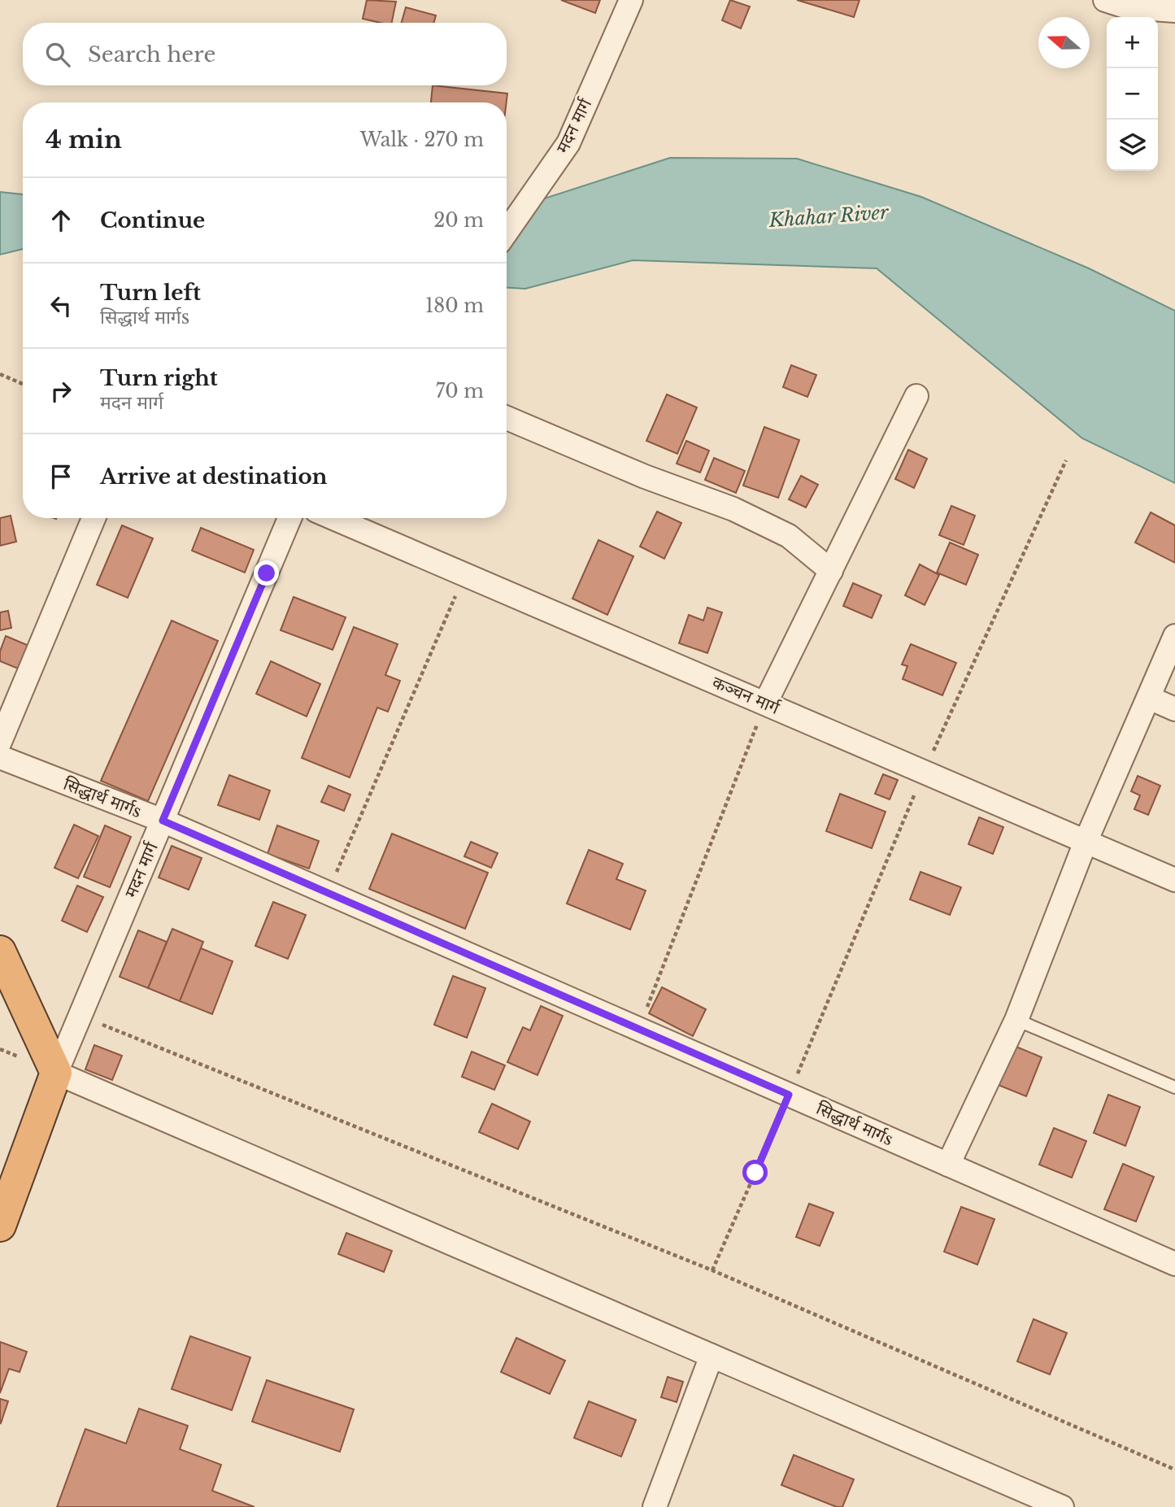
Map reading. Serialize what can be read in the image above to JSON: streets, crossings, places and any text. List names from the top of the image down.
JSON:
{
  "streets": {
    "street": ["मदन मार्ग", "कञ्चन मार्ग", "सिद्धार्थ मार्गs"]
  },
  "crossings": [
    ["मदन मार्ग", "सिद्धार्थ मार्गs"]
  ],
  "water": ["Khahar River"],
  "north": "left",
  "page": {
    "map_buttons": ["+", "−"],
    "search": "Search here",
    "heading": ["4 min", "Walk · 270 m"],
    "list": [
      ["Continue", "20 m"],
      ["Turn left", "सिद्धार्थ मार्गs", "180 m"],
      ["Turn right", "मदन मार्ग", "70 m"],
      "Arrive at destination"
    ]
  }
}
